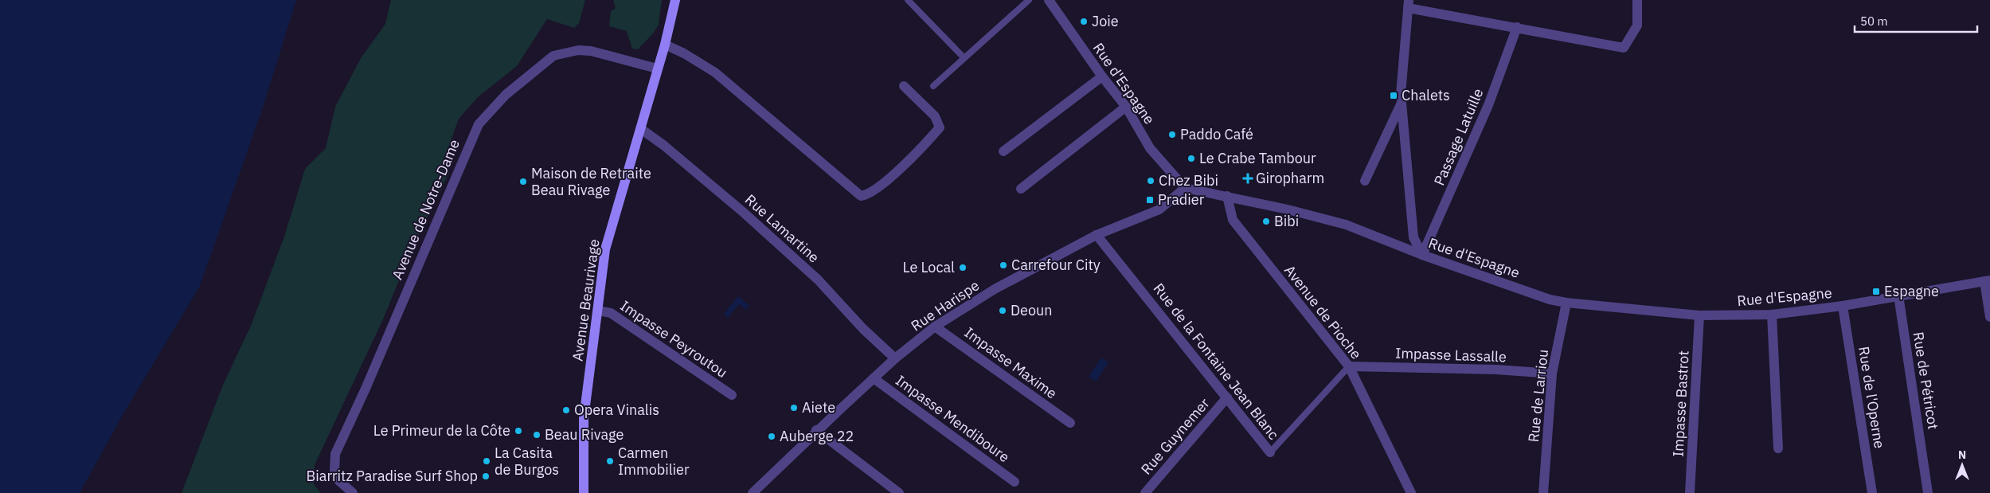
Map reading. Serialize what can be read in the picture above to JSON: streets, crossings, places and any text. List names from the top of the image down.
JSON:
{
  "streets": {
    "main road": ["Avenue Beaurivage"],
    "street": [
      "Rue d'Espagne",
      "Passage Latuille",
      "Avenue de Notre-Dame",
      "Rue Lamartine",
      "Rue Harispe",
      "Avenue de Pioche",
      "Impasse Peyroutou",
      "Impasse Lassalle",
      "Rue de la Fontaine Jean Blanc",
      "Impasse Maxime",
      "Rue de Pétricot",
      "Rue de Larriou",
      "Rue de l'Operne",
      "Impasse Bastrot",
      "Impasse Mendiboure",
      "Rue Guynemer"
    ]
  },
  "crossings": [
    ["Rue d'Espagne", "Passage Latuille"],
    ["Rue d'Espagne", "Rue Harispe"],
    ["Rue d'Espagne", "Avenue de Pioche"],
    ["Rue d'Espagne", "Rue de Pétricot"],
    ["Rue d'Espagne", "Rue de Larriou"],
    ["Rue d'Espagne", "Rue de l'Operne"],
    ["Rue d'Espagne", "Impasse Bastrot"],
    ["Avenue de Notre-Dame", "Avenue Beaurivage"],
    ["Rue Lamartine", "Avenue Beaurivage"],
    ["Rue Lamartine", "Rue Harispe"],
    ["Avenue Beaurivage", "Impasse Peyroutou"],
    ["Rue Harispe", "Rue de la Fontaine Jean Blanc"],
    ["Rue Harispe", "Impasse Maxime"],
    ["Rue Harispe", "Impasse Mendiboure"],
    ["Avenue de Pioche", "Impasse Lassalle"],
    ["Avenue de Pioche", "Rue de la Fontaine Jean Blanc"],
    ["Impasse Lassalle", "Rue de la Fontaine Jean Blanc"],
    ["Impasse Lassalle", "Rue de Larriou"],
    ["Rue de la Fontaine Jean Blanc", "Rue Guynemer"]
  ],
  "places": {
    "other": [
      "Joie",
      "Paddo Café",
      "Le Crabe Tambour",
      "Chez Bibi",
      "Maison de Retraite Beau Rivage",
      "Bibi",
      "Carrefour City",
      "Le Local",
      "Deoun",
      "Aiete",
      "Opera Vinalis",
      "Le Primeur de la Côte",
      "Beau Rivage",
      "Auberge 22",
      "La Casita de Burgos",
      "Carmen Immobilier",
      "Biarritz Paradise Surf Shop"
    ],
    "transit": ["Chalets", "Pradier", "Espagne"],
    "health": ["Giropharm"]
  },
  "scale_bar": "50 m",
  "north": "top"
}
